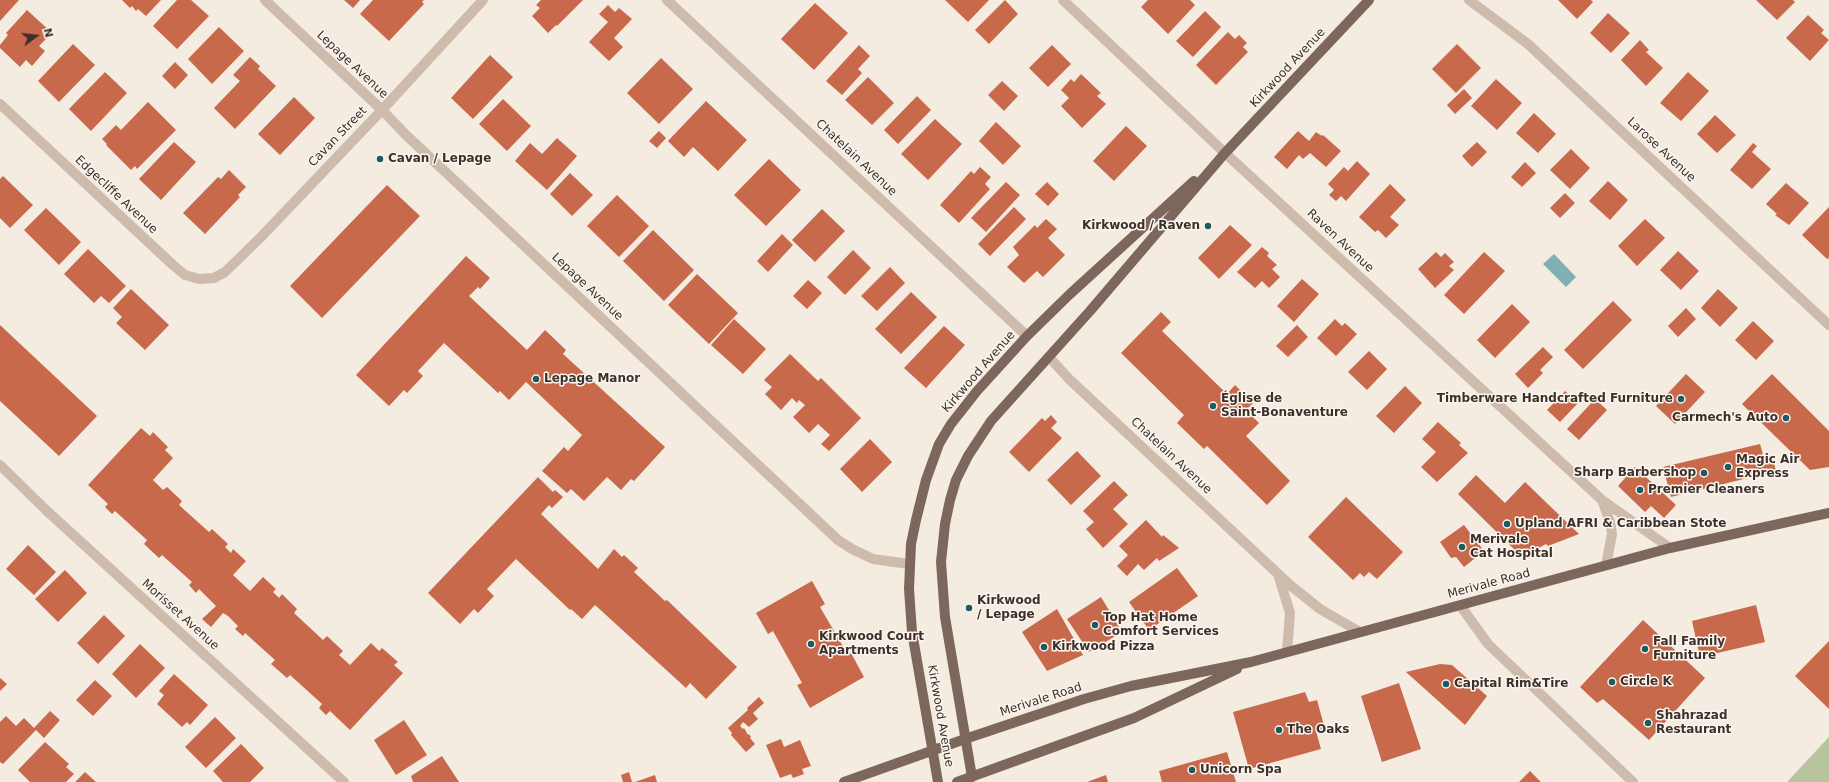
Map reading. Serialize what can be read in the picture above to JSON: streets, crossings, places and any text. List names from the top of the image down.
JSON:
{
  "streets": {
    "main road": ["Kirkwood Avenue", "Merivale Road"],
    "street": [
      "Lepage Avenue",
      "Cavan Street",
      "Larose Avenue",
      "Chatelain Avenue",
      "Edgecliffe Avenue",
      "Raven Avenue",
      "Morisset Avenue"
    ]
  },
  "crossings": [
    ["Lepage Avenue", "Kirkwood Avenue"],
    ["Lepage Avenue", "Cavan Street"],
    ["Kirkwood Avenue", "Chatelain Avenue"],
    ["Kirkwood Avenue", "Raven Avenue"],
    ["Kirkwood Avenue", "Merivale Road"],
    ["Cavan Street", "Edgecliffe Avenue"],
    ["Chatelain Avenue", "Merivale Road"],
    ["Raven Avenue", "Merivale Road"]
  ],
  "places": [
    "Cavan / Lepage",
    "Kirkwood / Raven",
    "Lepage Manor",
    "Timberware Handcrafted Furniture",
    "Église de Saint-Bonaventure",
    "Carmech's Auto",
    "Magic Air Express",
    "Sharp Barbershop",
    "Premier Cleaners",
    "Upland AFRI & Caribbean Stote",
    "Merivale Cat Hospital",
    "Kirkwood / Lepage",
    "Top Hat Home Comfort Services",
    "Kirkwood Court Apartments",
    "Kirkwood Pizza",
    "Fall Family Furniture",
    "Circle K",
    "Capital Rim&Tire",
    "Shahrazad Restaurant",
    "The Oaks",
    "Unicorn Spa"
  ],
  "north": "right"
}
